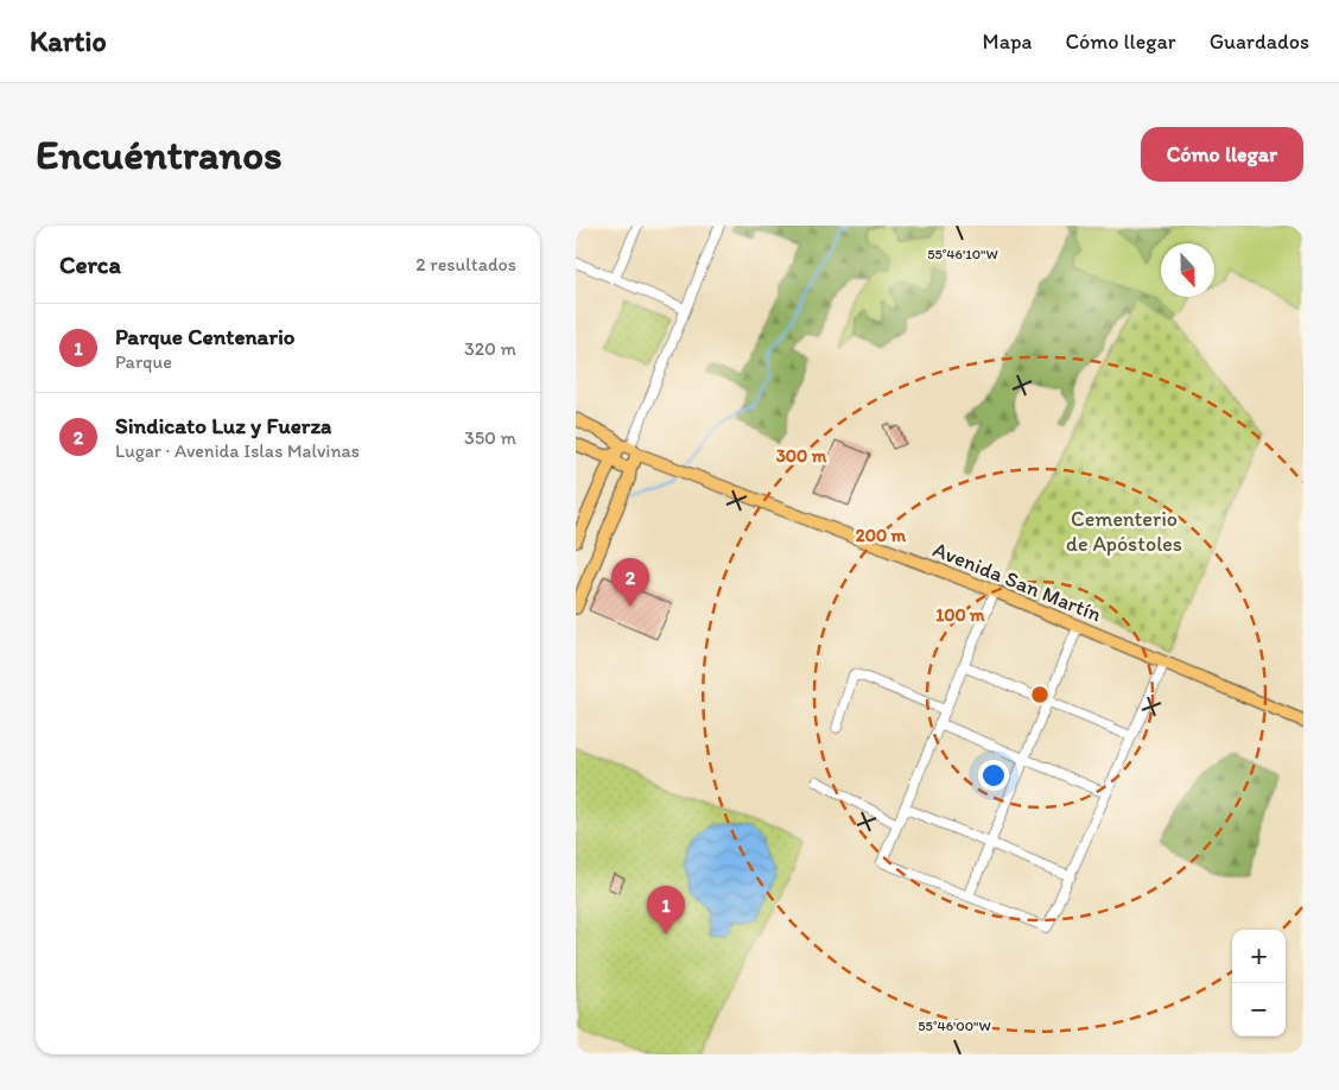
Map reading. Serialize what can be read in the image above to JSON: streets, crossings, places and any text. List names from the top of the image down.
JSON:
{
  "streets": {
    "main road": ["Avenida San Martín"]
  },
  "parks": ["Cementerio de Apóstoles"],
  "north": "bottom",
  "page": {
    "header": "Kartio",
    "nav": ["Mapa", "Cómo llegar", "Guardados"],
    "buttons": "Cómo llegar",
    "title": "Encuéntranos",
    "heading": ["Cerca", "2 resultados"],
    "list": [
      {
        "mark": "1",
        "name": "Parque Centenario",
        "note": "Parque",
        "value": "320 m"
      },
      {
        "mark": "2",
        "name": "Sindicato Luz y Fuerza",
        "note": "Lugar · Avenida Islas Malvinas",
        "value": "350 m"
      }
    ],
    "pins": ["2", "1"],
    "map_buttons": ["+", "−"]
  },
  "coordinates": ["55°46'10\"W", "55°46'00\"W"],
  "rings": ["300 m", "200 m", "100 m"]
}
